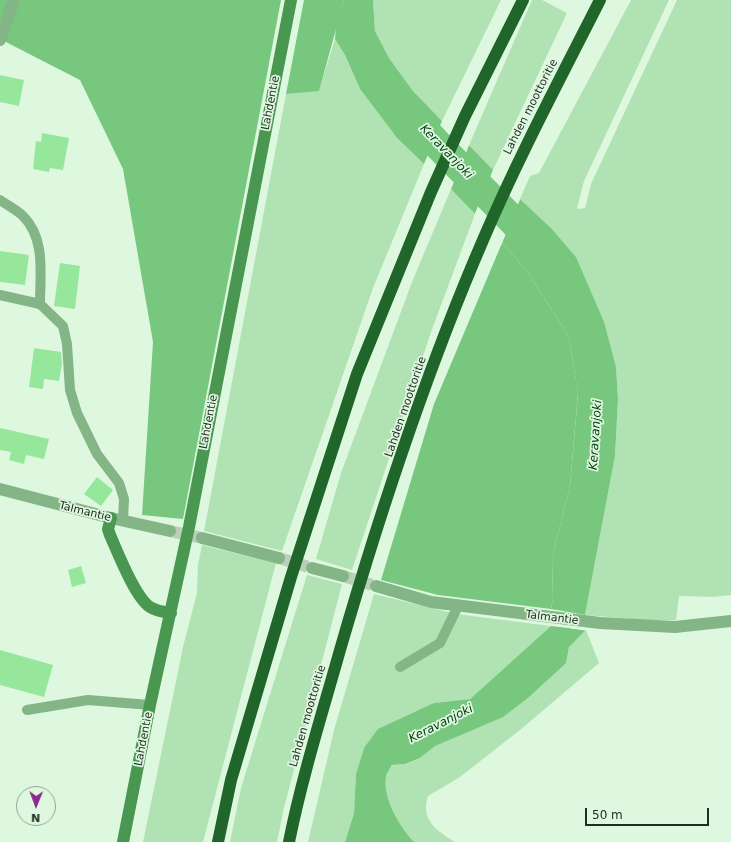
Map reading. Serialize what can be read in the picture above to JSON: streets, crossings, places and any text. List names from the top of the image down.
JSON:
{
  "streets": {
    "highway": ["Lahden moottoritie"],
    "main road": ["Lahdentie"],
    "street": ["Talmantie"]
  },
  "water": ["Keravanjoki"],
  "scale_bar": "50 m",
  "north": "bottom"
}
